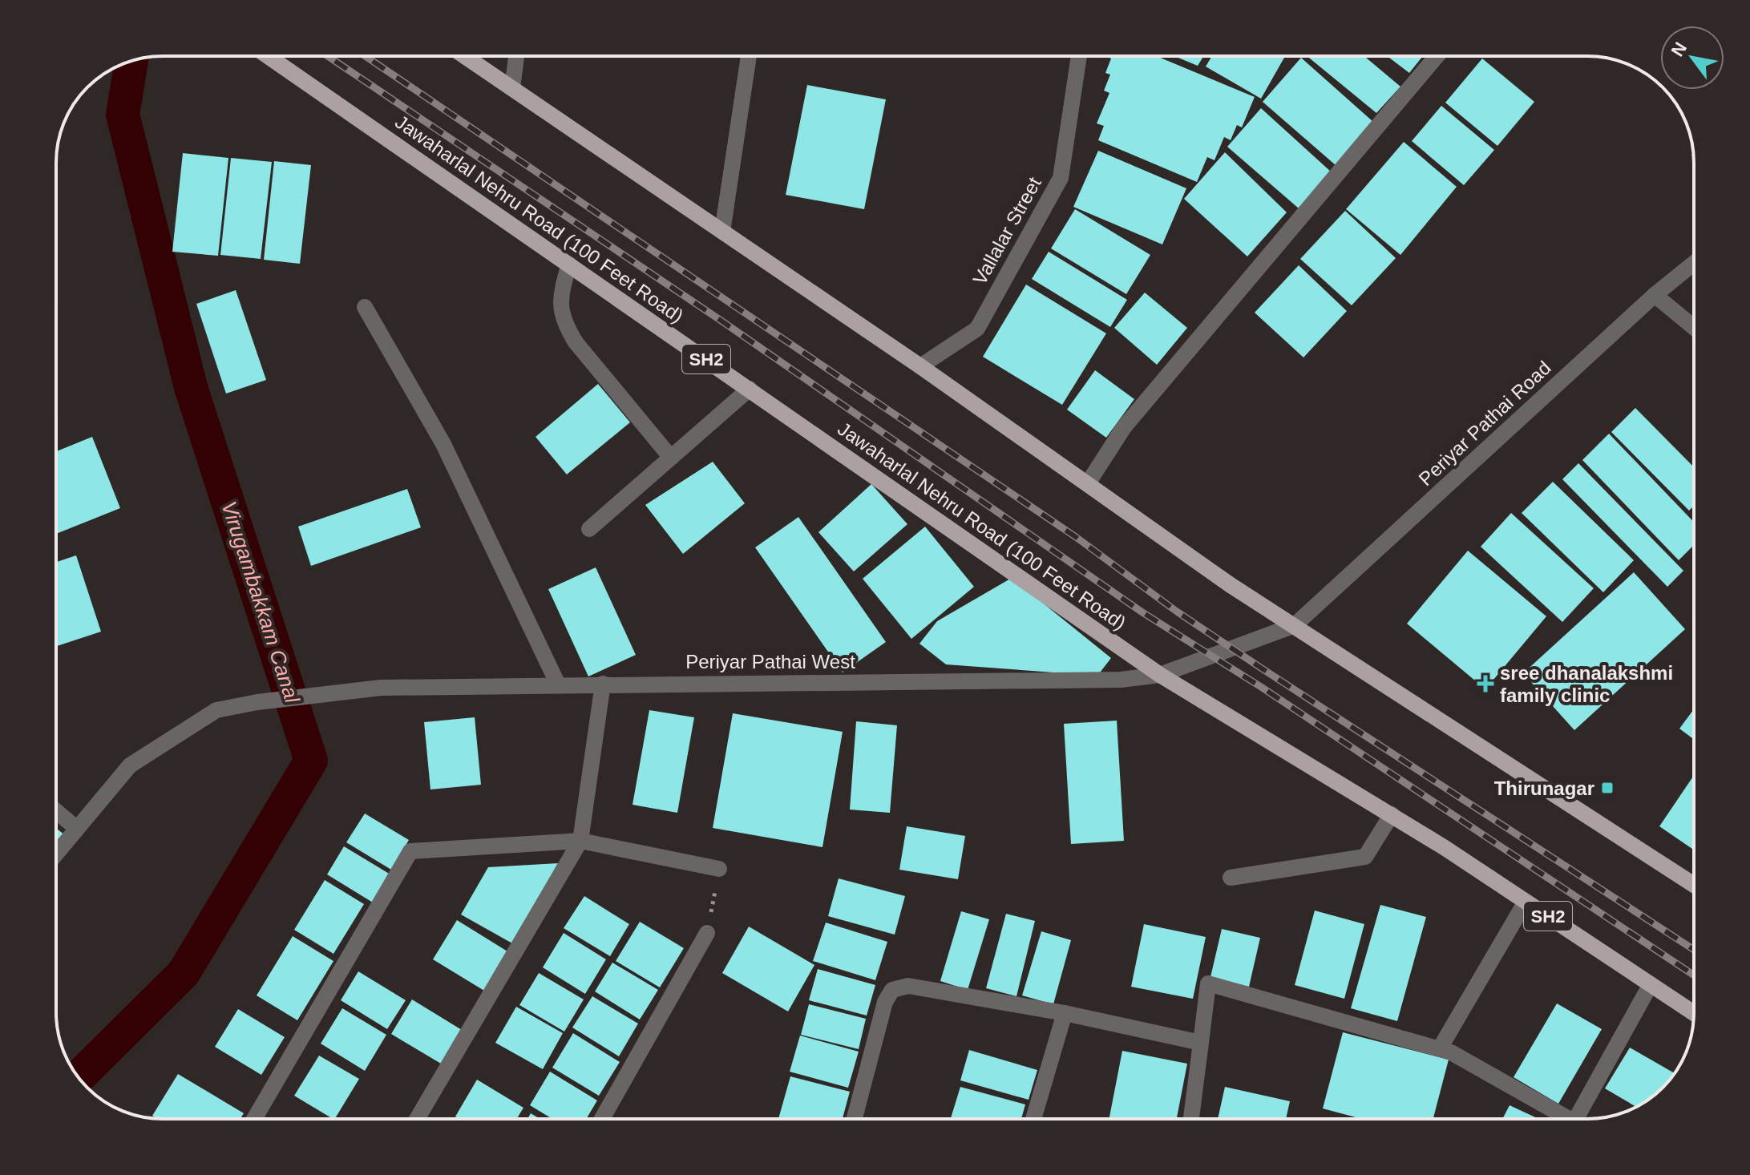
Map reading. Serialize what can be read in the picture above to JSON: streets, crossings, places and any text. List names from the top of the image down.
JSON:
{
  "streets": {
    "main road": ["Jawaharlal Nehru Road (100 Feet Road)", "SH2"],
    "street": ["Vallalar Street", "Periyar Pathai Road", "Periyar Pathai West"]
  },
  "crossings": [
    ["Jawaharlal Nehru Road (100 Feet Road)", "Periyar Pathai West"],
    ["Periyar Pathai Road", "Periyar Pathai West"]
  ],
  "water": ["Virugambakkam Canal"],
  "places": {
    "health": ["sree dhanalakshmi family clinic"],
    "transit": ["Thirunagar"]
  },
  "north": "top left"
}
